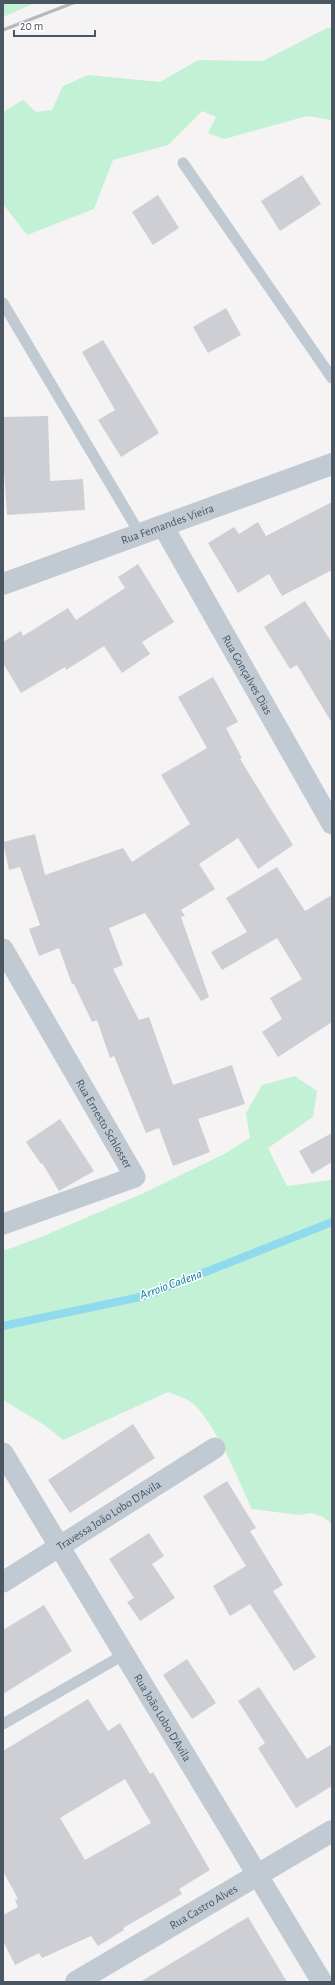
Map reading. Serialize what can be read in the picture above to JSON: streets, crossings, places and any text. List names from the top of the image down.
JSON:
{
  "streets": {
    "street": [
      "Rua Fernandes Vieira",
      "Rua Gonçalves Dias",
      "Rua Ernesto Schlosser",
      "Travessa João Lobo D'Avila",
      "Rua João Lobo D'Avila",
      "Rua Castro Alves"
    ]
  },
  "crossings": [
    ["Rua Fernandes Vieira", "Rua Gonçalves Dias"],
    ["Travessa João Lobo D'Avila", "Rua João Lobo D'Avila"],
    ["Rua João Lobo D'Avila", "Rua Castro Alves"]
  ],
  "water": ["Arroio Cadena"],
  "scale_bar": "20 m"
}
